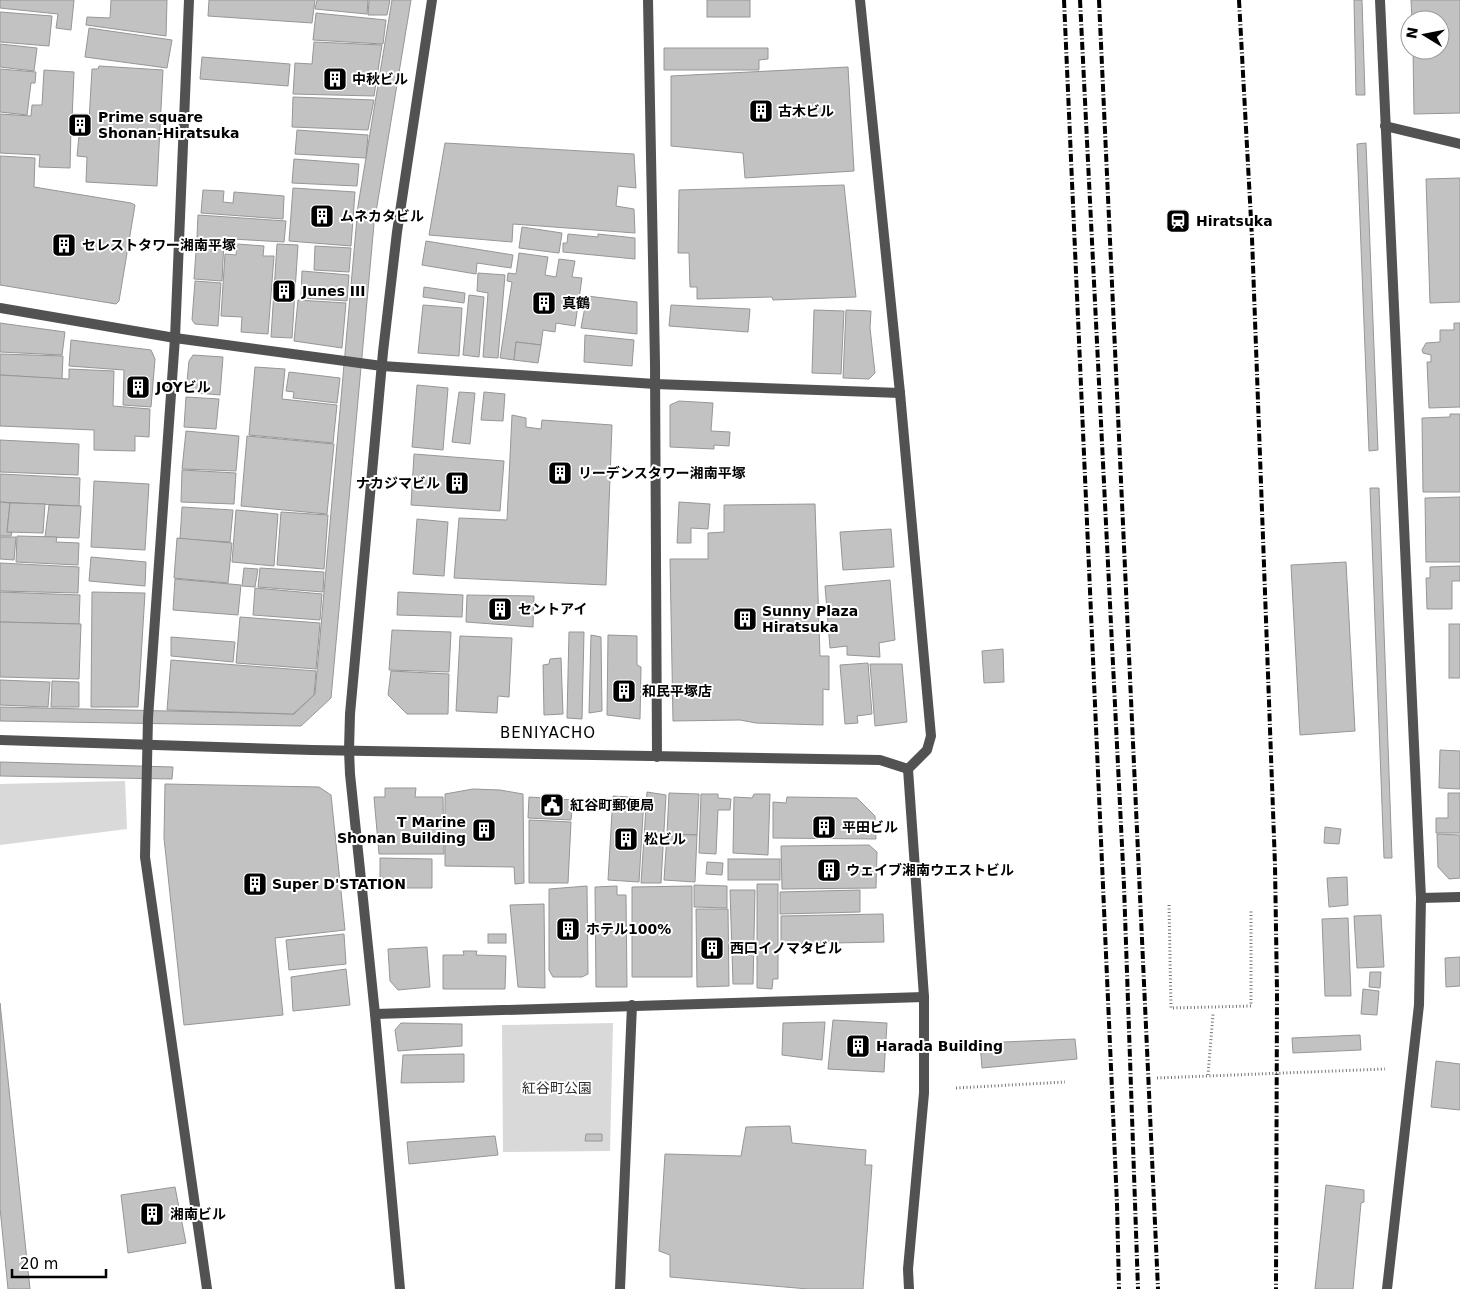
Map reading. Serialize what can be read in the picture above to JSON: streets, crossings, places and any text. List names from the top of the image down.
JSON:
{
  "districts": ["BENIYACHO"],
  "parks": ["紅谷町公園"],
  "places": {
    "building": [
      "中秋ビル",
      "古木ビル",
      "Prime square Shonan-Hiratsuka",
      "ムネカタビル",
      "セレストタワー湘南平塚",
      "Junes III",
      "真鶴",
      "JOYビル",
      "リーデンスタワー湘南平塚",
      "ナカジマビル",
      "セントアイ",
      "Sunny Plaza Hiratsuka",
      "和民平塚店",
      "平田ビル",
      "T Marine Shonan Building",
      "松ビル",
      "ウェイブ湘南ウエストビル",
      "Super D'STATION",
      "ホテル100%",
      "西口イノマタビル",
      "Harada Building",
      "湘南ビル"
    ],
    "station": ["Hiratsuka"],
    "public building": ["紅谷町郵便局"]
  },
  "scale_bar": "20 m",
  "north": "left"
}
